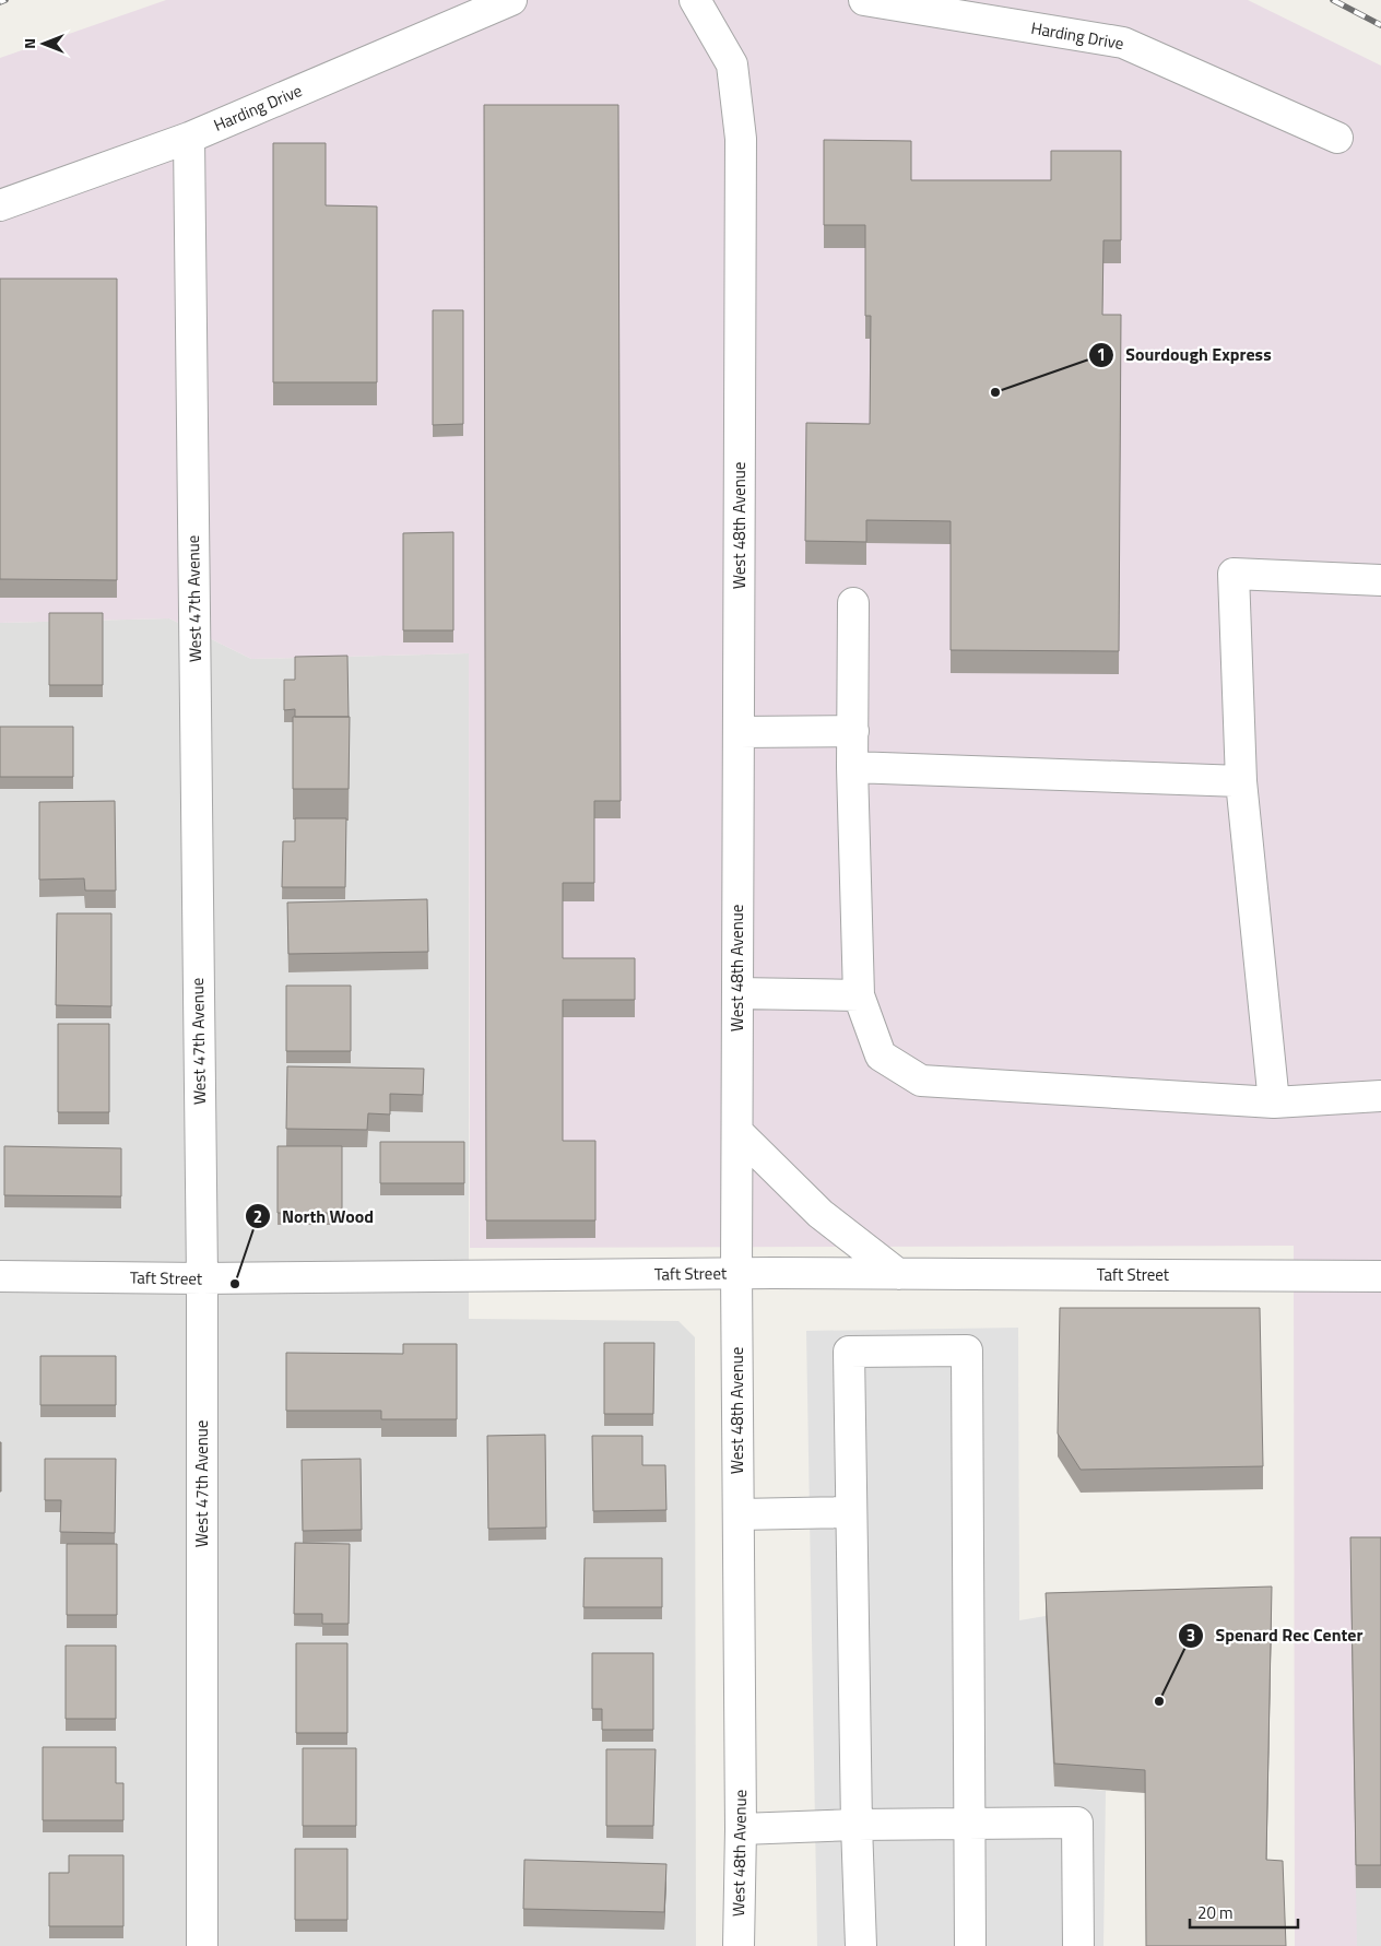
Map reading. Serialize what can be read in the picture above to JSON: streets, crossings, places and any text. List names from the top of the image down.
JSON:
{
  "streets": {
    "street": [
      "Harding Drive",
      "West 48th Avenue",
      "West 47th Avenue",
      "Taft Street"
    ]
  },
  "crossings": [
    ["Harding Drive", "West 47th Avenue"],
    ["West 48th Avenue", "Taft Street"],
    ["West 47th Avenue", "Taft Street"]
  ],
  "places": ["Sourdough Express", "North Wood", "Spenard Rec Center"],
  "scale_bar": "20 m",
  "north": "left"
}
